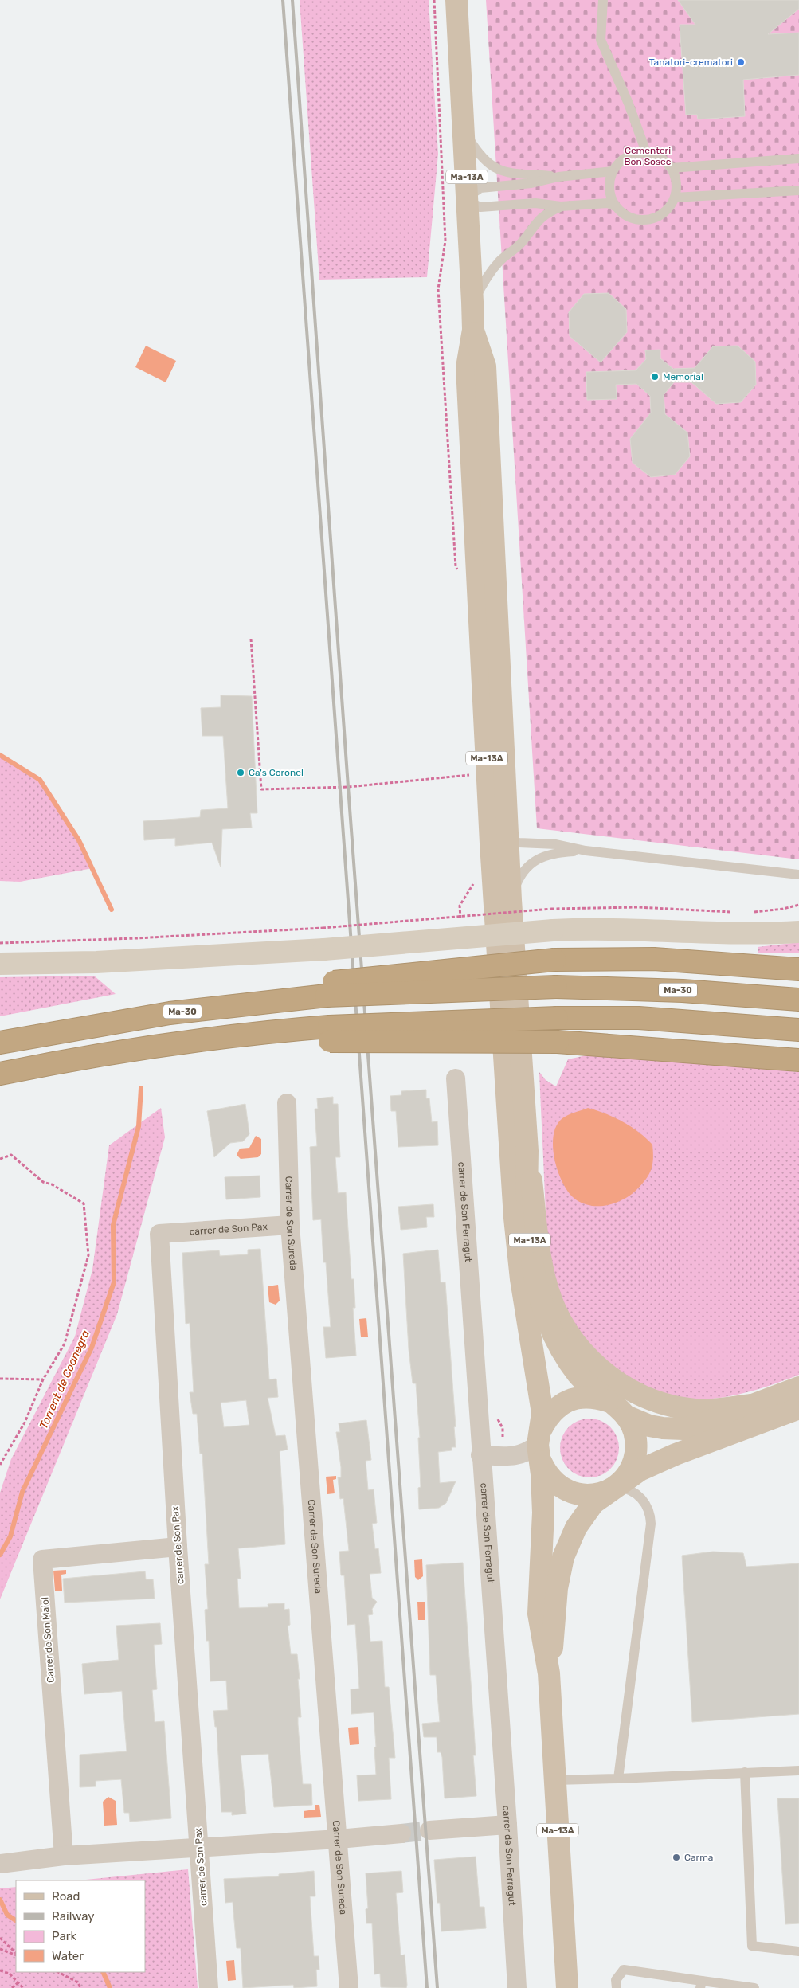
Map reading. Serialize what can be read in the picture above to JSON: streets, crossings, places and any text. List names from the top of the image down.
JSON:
{
  "streets": {
    "highway": ["Ma-30"],
    "main road": ["Ma-13A"],
    "street": [
      "carrer de Son Ferragut",
      "Carrer de Son Sureda",
      "carrer de Son Pax",
      "Carrer de Son Maiol"
    ]
  },
  "crossings": [
    ["Carrer de Son Sureda", "carrer de Son Pax"],
    ["carrer de Son Pax", "Carrer de Son Maiol"]
  ],
  "water": ["Torrent de Coanegra"],
  "parks": ["Cementeri Bon Sosec"],
  "places": [
    "Tanatori-crematori",
    "Memorial",
    "Ca's Coronel",
    "Carma"
  ],
  "legend": [
    "Road",
    "Railway",
    "Park",
    "Water"
  ]
}
